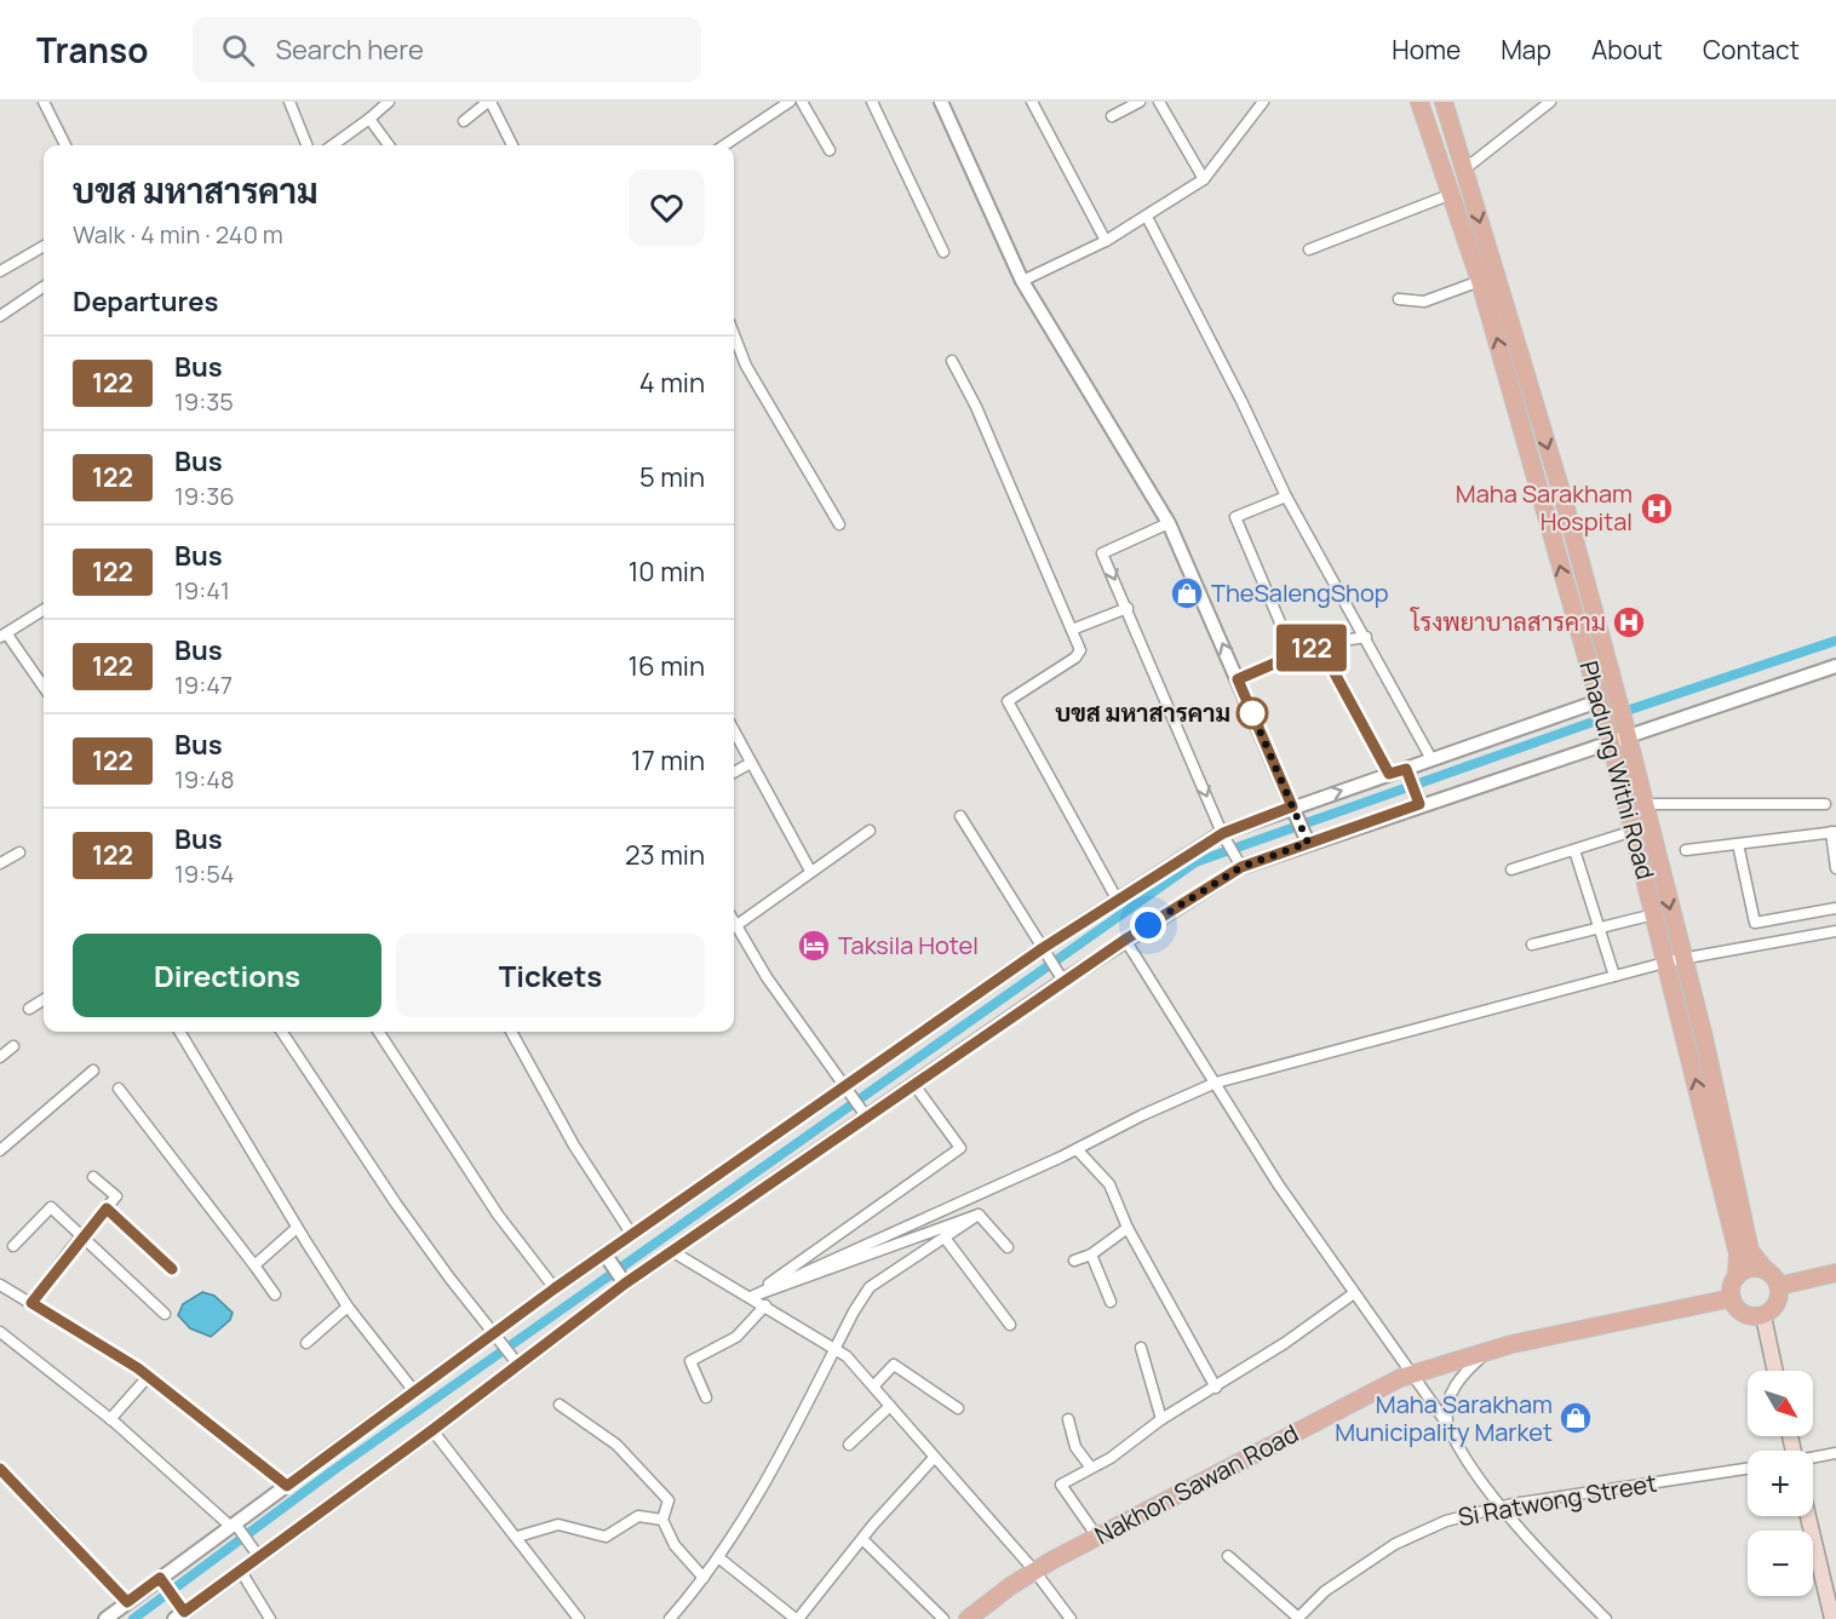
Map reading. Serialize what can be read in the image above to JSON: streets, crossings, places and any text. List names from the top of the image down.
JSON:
{
  "streets": {
    "main road": ["Phadung Withi Road", "Nakhon Sawan Road"],
    "street": ["Si Ratwong Street"]
  },
  "crossings": [
    ["Phadung Withi Road", "Nakhon Sawan Road"]
  ],
  "places": {
    "hospital": ["Maha Sarakham Hospital", "โรงพยาบาลสารคาม"],
    "shop": ["TheSalengShop", "Maha Sarakham Municipality Market"],
    "other": ["บขส มหาสารคาม"],
    "hotel": ["Taksila Hotel"]
  },
  "lines": ["bus line 122"],
  "north": "bottom right",
  "page": {
    "header": "Transo",
    "search": "Search here",
    "nav": [
      "Home",
      "Map",
      "About",
      "Contact"
    ],
    "on_map": "122",
    "heading": [
      ["บขส มหาสารคาม", "Walk · 4 min · 240 m"],
      "Departures"
    ],
    "list": [
      {
        "mark": "122",
        "name": "Bus",
        "note": "19:35",
        "value": "4 min"
      },
      {
        "mark": "122",
        "name": "Bus",
        "note": "19:36",
        "value": "5 min"
      },
      {
        "mark": "122",
        "name": "Bus",
        "note": "19:41",
        "value": "10 min"
      },
      {
        "mark": "122",
        "name": "Bus",
        "note": "19:47",
        "value": "16 min"
      },
      {
        "mark": "122",
        "name": "Bus",
        "note": "19:48",
        "value": "17 min"
      },
      {
        "mark": "122",
        "name": "Bus",
        "note": "19:54",
        "value": "23 min"
      }
    ],
    "buttons": ["Directions", "Tickets"],
    "map_buttons": ["+", "−"]
  }
}
